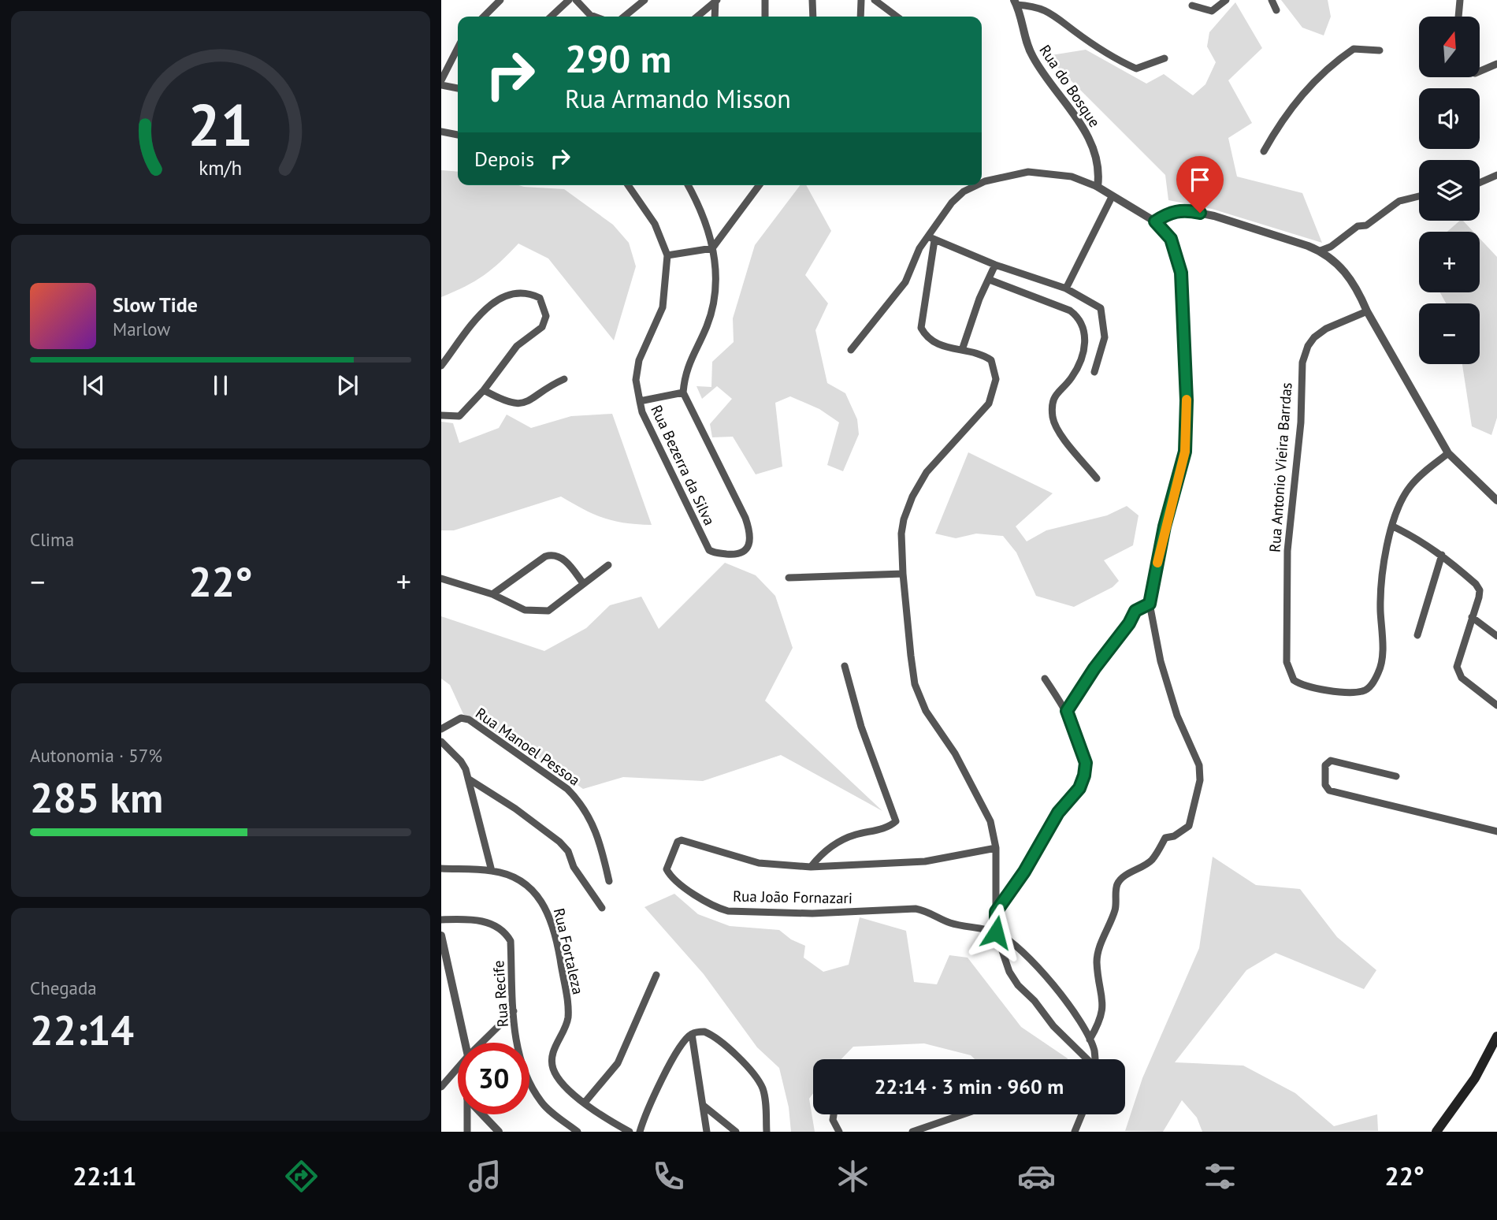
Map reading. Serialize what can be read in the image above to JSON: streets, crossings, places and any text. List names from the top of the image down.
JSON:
{
  "streets": {
    "street": [
      "Rua do Bosque",
      "Rua Bezerra da Silva",
      "Rua Antonio Vieira Barrdas",
      "Rua Manoel Pessoa",
      "Rua João Fornazari",
      "Rua Fortaleza",
      "Rua Recife"
    ]
  },
  "north": "top",
  "page": {
    "map_buttons": ["+", "−"],
    "turn": ["290 m", "Rua Armando Misson"],
    "then": "Depois",
    "song": ["Slow Tide", "Marlow"],
    "tile": [
      "Clima",
      ["Autonomia · 57%", "285 km"],
      ["Chegada", "22:14"]
    ],
    "heat": ["−", "22°", "+"],
    "limit": "30",
    "trip": "22:14 · 3 min · 960 m",
    "tabs": ["22:11", "22°"],
    "gauge": ["21", "km/h"]
  }
}
